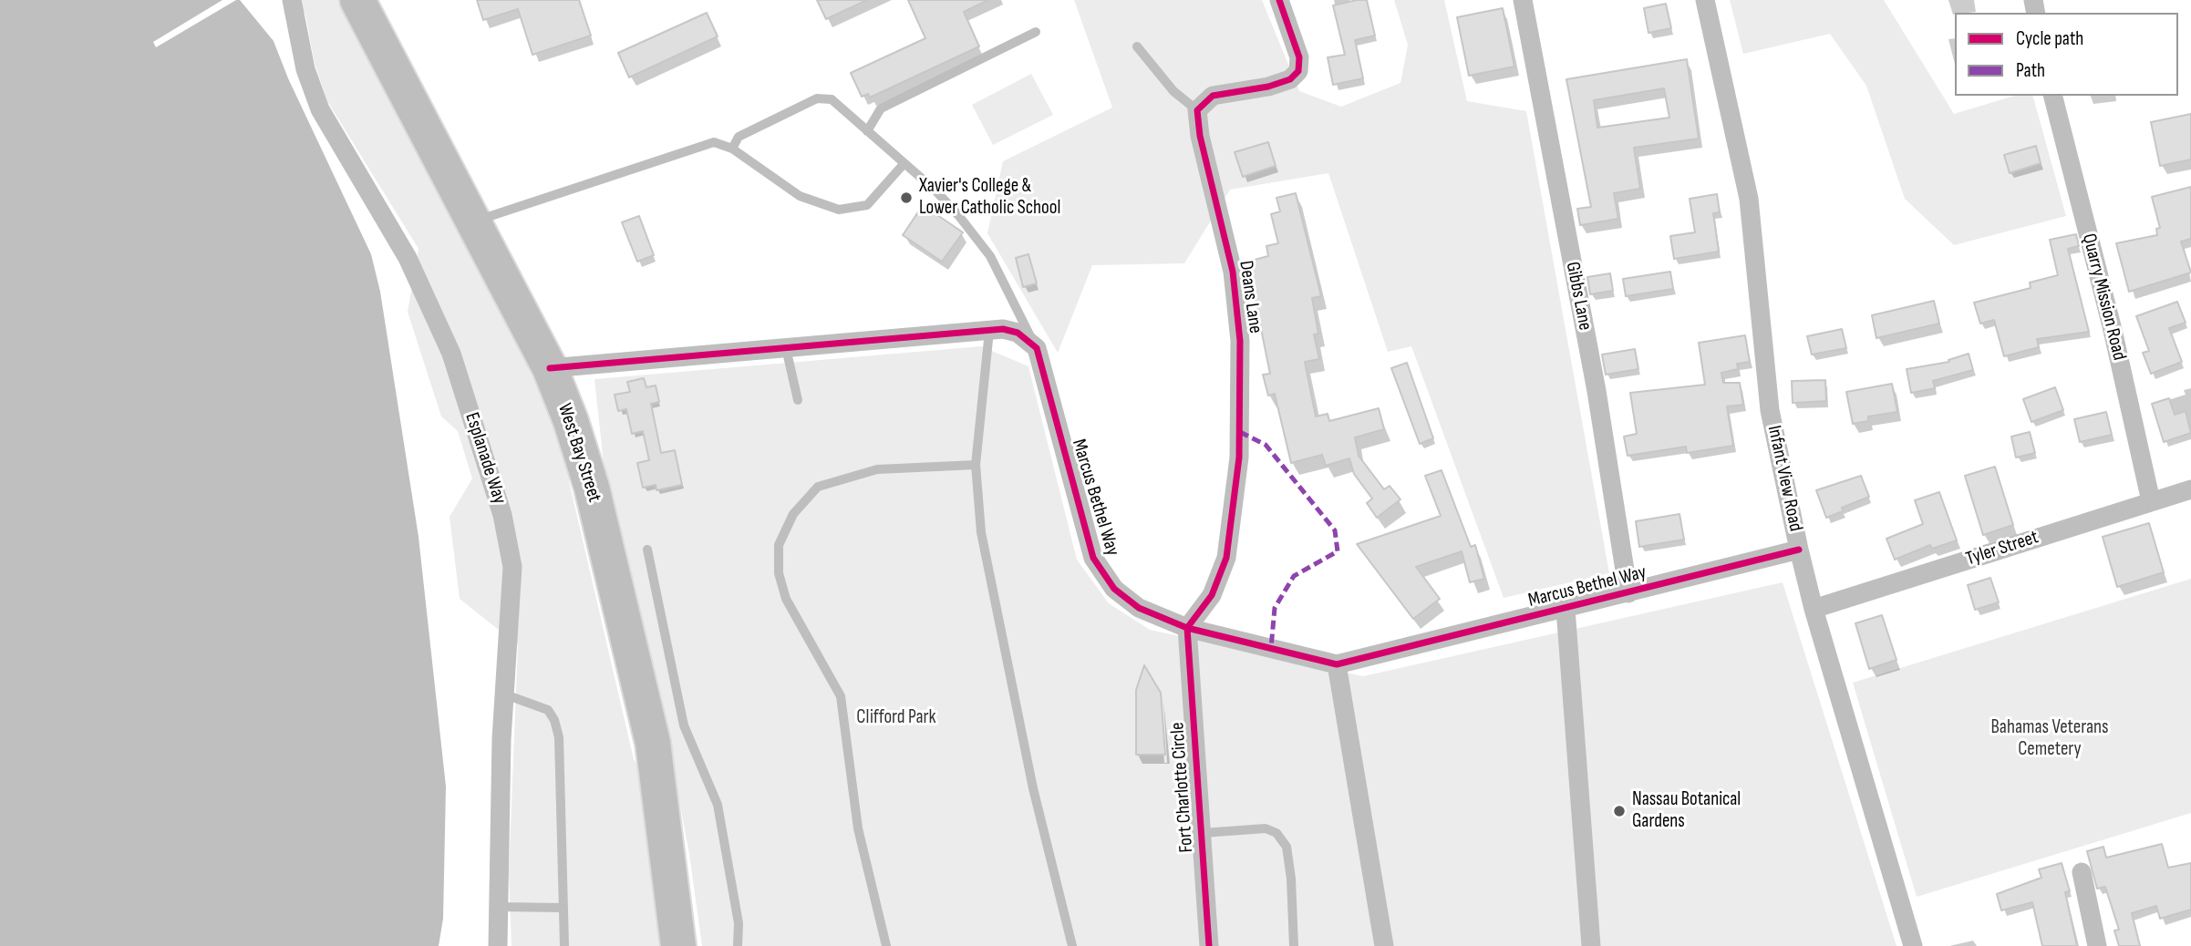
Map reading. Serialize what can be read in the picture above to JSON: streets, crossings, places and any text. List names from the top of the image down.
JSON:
{
  "streets": {
    "highway": ["West Bay Street"],
    "street": [
      "Gibbs Lane",
      "Deans Lane",
      "Quarry Mission Road",
      "Esplanade Way",
      "Infant View Road",
      "Marcus Bethel Way",
      "Tyler Street",
      "Fort Charlotte Circle"
    ]
  },
  "crossings": [
    ["Gibbs Lane", "Marcus Bethel Way"],
    ["Deans Lane", "Marcus Bethel Way"],
    ["Deans Lane", "Fort Charlotte Circle"],
    ["Quarry Mission Road", "Tyler Street"],
    ["Infant View Road", "Marcus Bethel Way"],
    ["Infant View Road", "Tyler Street"],
    ["Marcus Bethel Way", "Fort Charlotte Circle"]
  ],
  "parks": ["Clifford Park", "Bahamas Veterans Cemetery"],
  "places": ["Xavier's College & Lower Catholic School", "Nassau Botanical Gardens"],
  "legend": ["Cycle path", "Path"]
}
